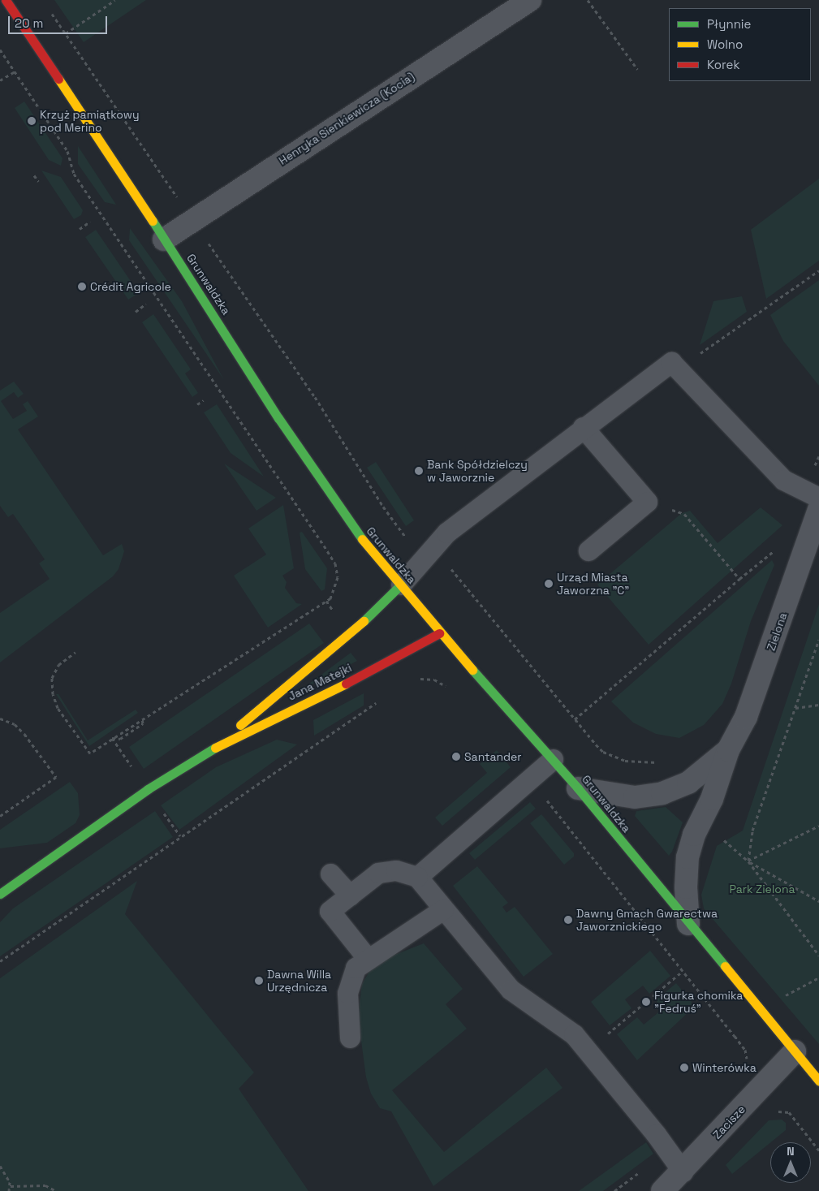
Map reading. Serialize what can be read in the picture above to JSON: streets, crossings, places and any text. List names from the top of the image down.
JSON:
{
  "streets": {
    "street": [
      "Henryka Sienkiewicza (Kocia)",
      "Grunwaldzka",
      "Zielona",
      "Jana Matejki",
      "Zacisze"
    ]
  },
  "crossings": [
    ["Henryka Sienkiewicza (Kocia)", "Grunwaldzka"],
    ["Grunwaldzka", "Zielona"],
    ["Grunwaldzka", "Jana Matejki"],
    ["Grunwaldzka", "Zacisze"]
  ],
  "parks": ["Park Zielona"],
  "places": [
    "Krzyż pamiątkowy pod Merino",
    "Crédit Agricole",
    "Bank Spółdzielczy w Jaworznie",
    "Urząd Miasta Jaworzna \"C\"",
    "Santander",
    "Dawny Gmach Gwarectwa Jaworznickiego",
    "Dawna Willa Urzędnicza",
    "Figurka chomika \"Fedruś\"",
    "Winterówka"
  ],
  "legend": ["Płynnie", "Wolno", "Korek"],
  "scale_bar": "20 m",
  "north": "top"
}
